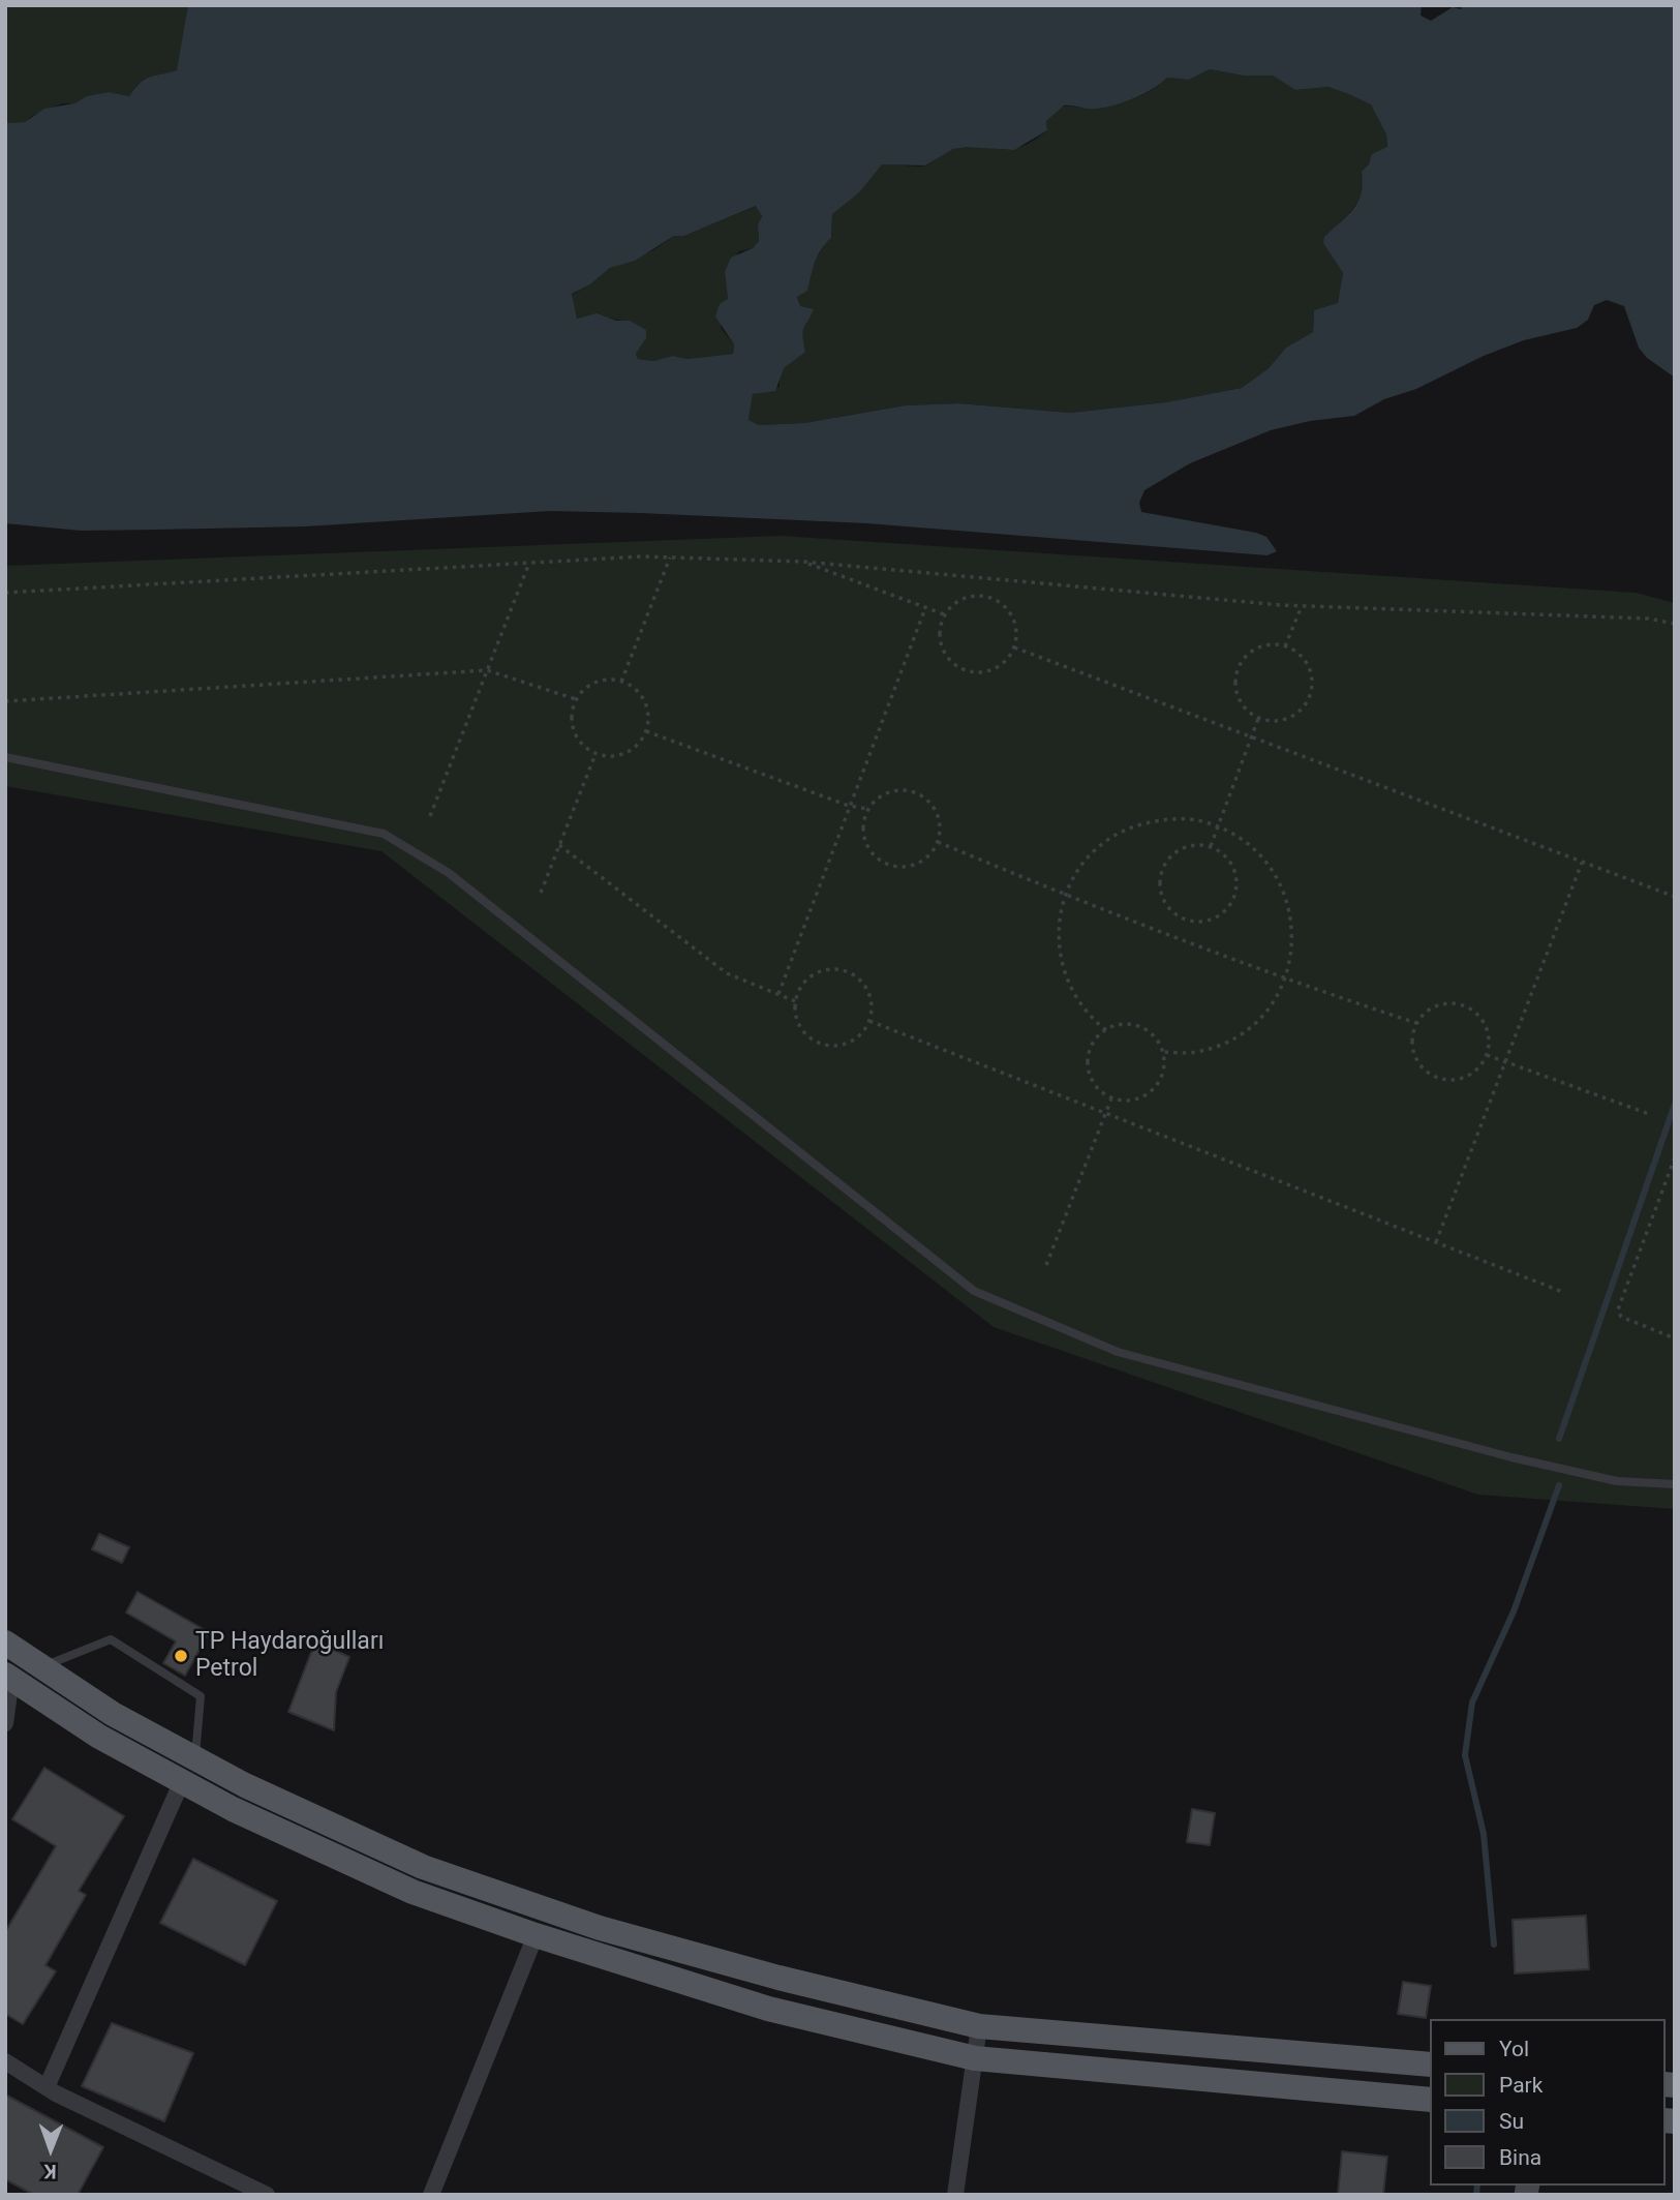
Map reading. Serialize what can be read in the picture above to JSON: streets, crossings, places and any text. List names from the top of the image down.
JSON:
{
  "places": ["TP Haydaroğulları Petrol"],
  "legend": [
    "Yol",
    "Park",
    "Su",
    "Bina"
  ],
  "north": "bottom"
}
